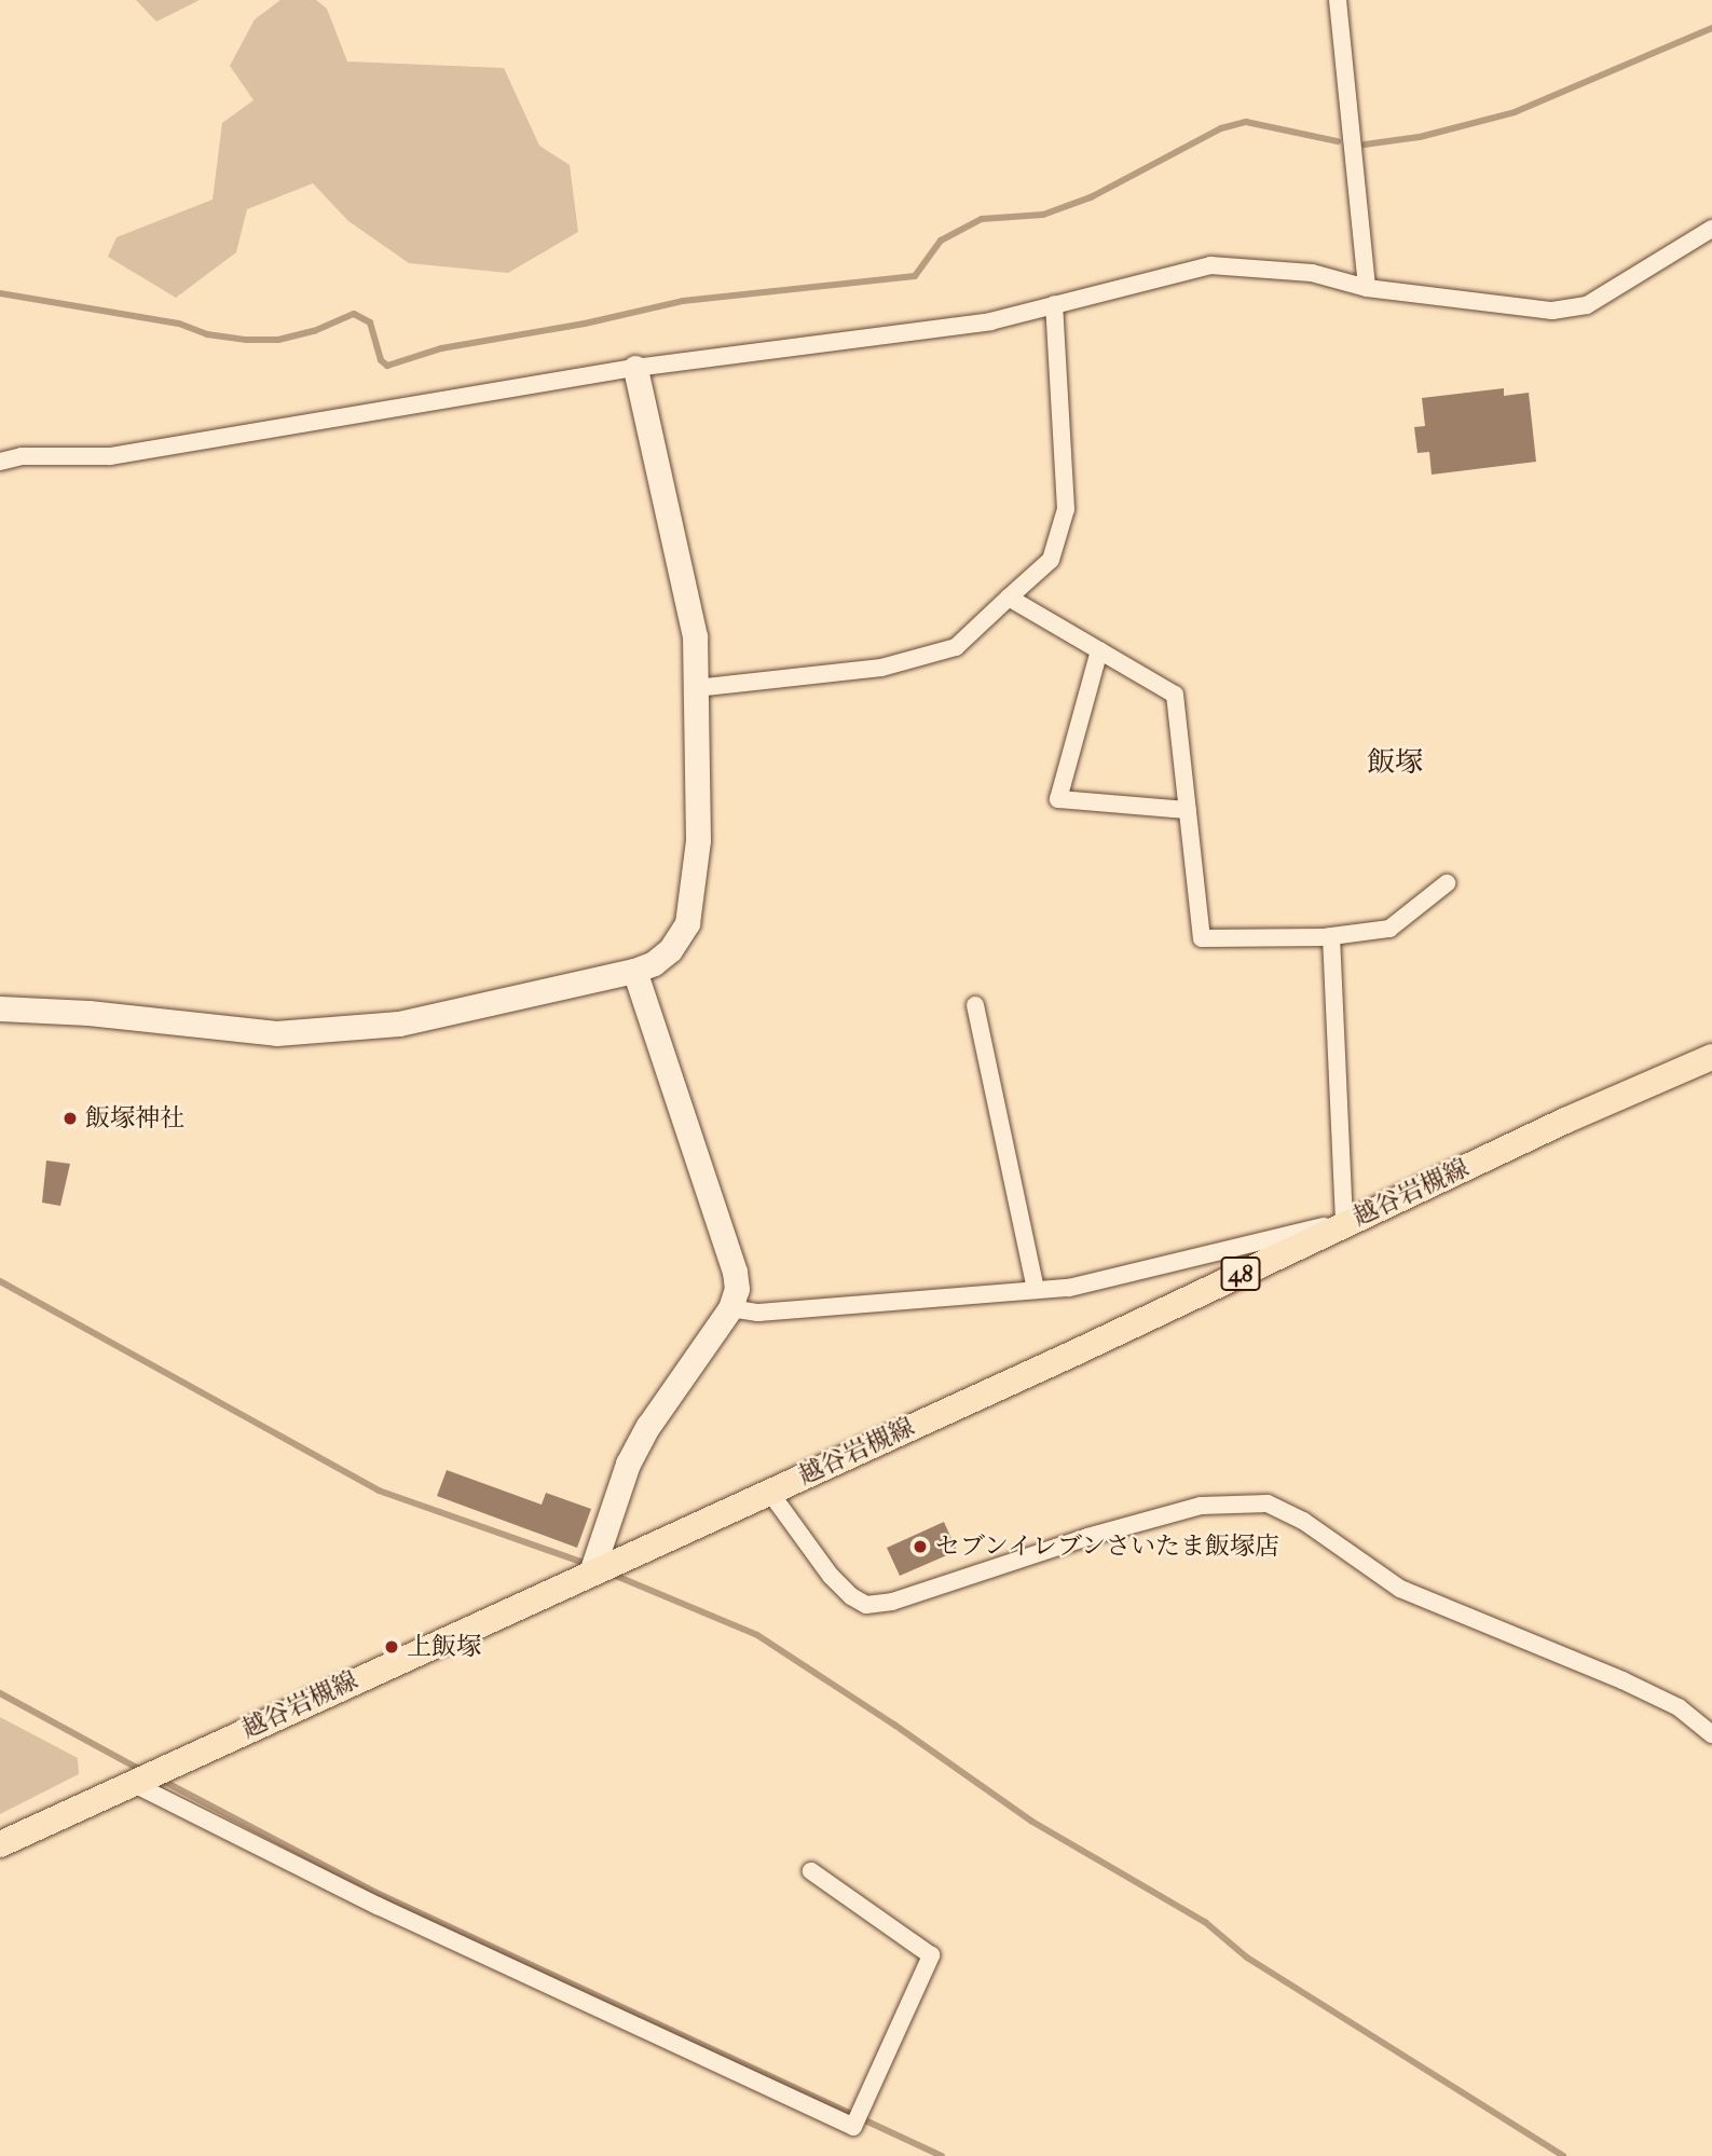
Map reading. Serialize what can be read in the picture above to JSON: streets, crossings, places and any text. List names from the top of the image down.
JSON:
{
  "streets": {
    "main road": ["越谷岩槻線", "48"]
  },
  "districts": ["飯塚"],
  "places": ["飯塚神社", "セブンイレブンさいたま飯塚店", "上飯塚"]
}
